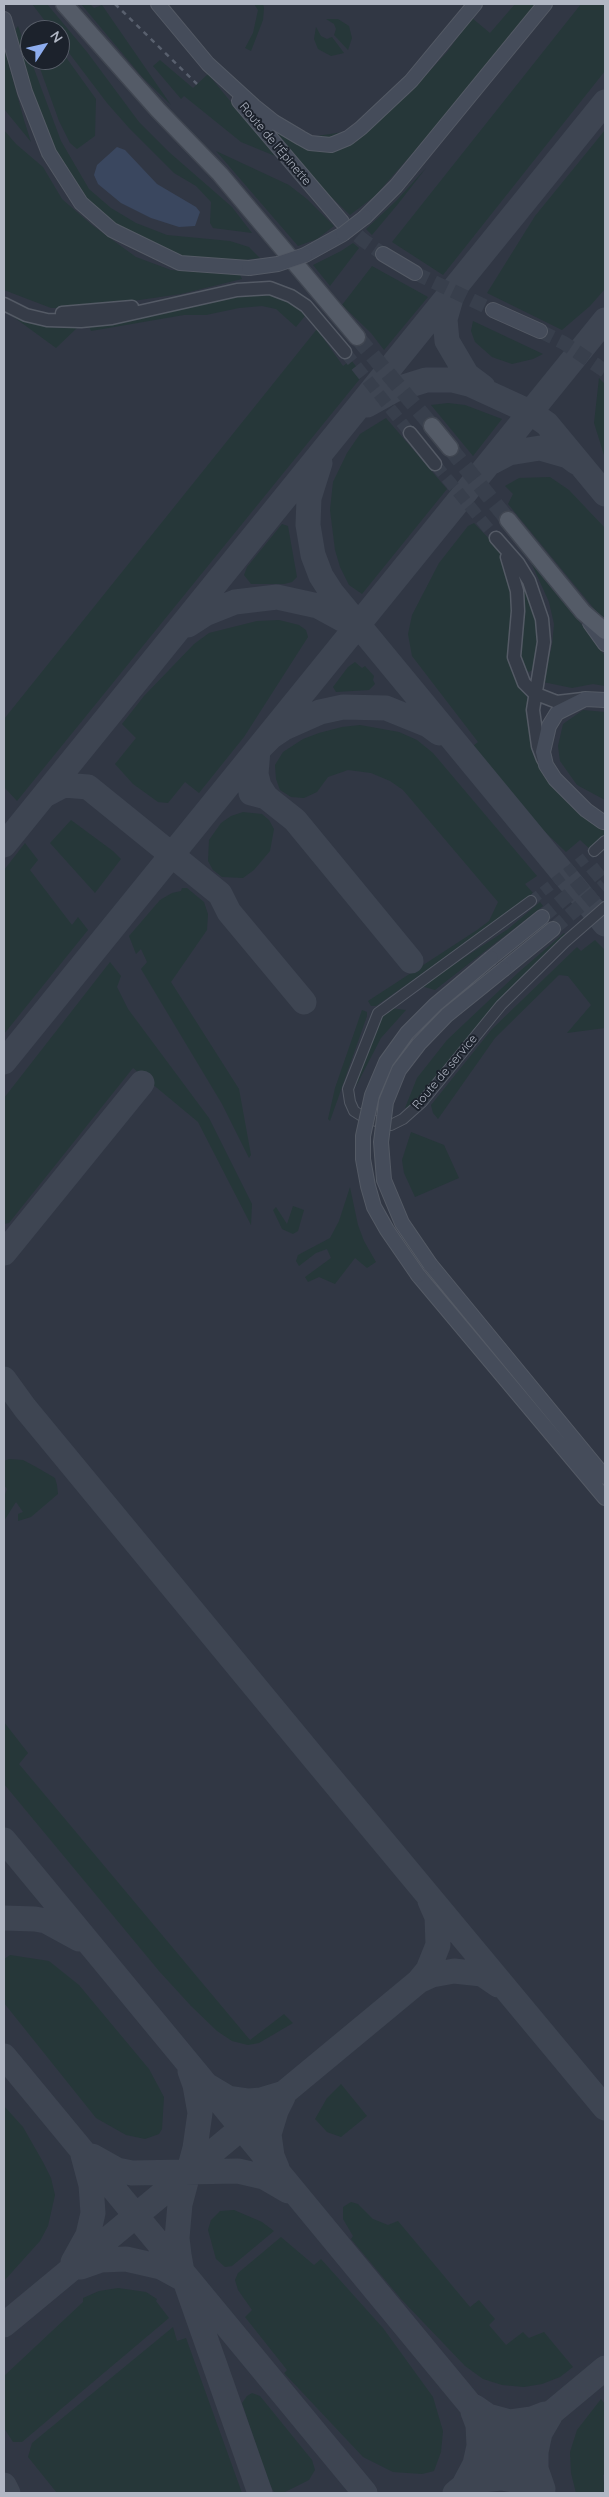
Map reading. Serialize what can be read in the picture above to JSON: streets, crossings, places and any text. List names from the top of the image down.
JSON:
{
  "streets": {
    "main road": ["Route de l'Épinette"],
    "street": ["Route de service"]
  },
  "north": "top right"
}
